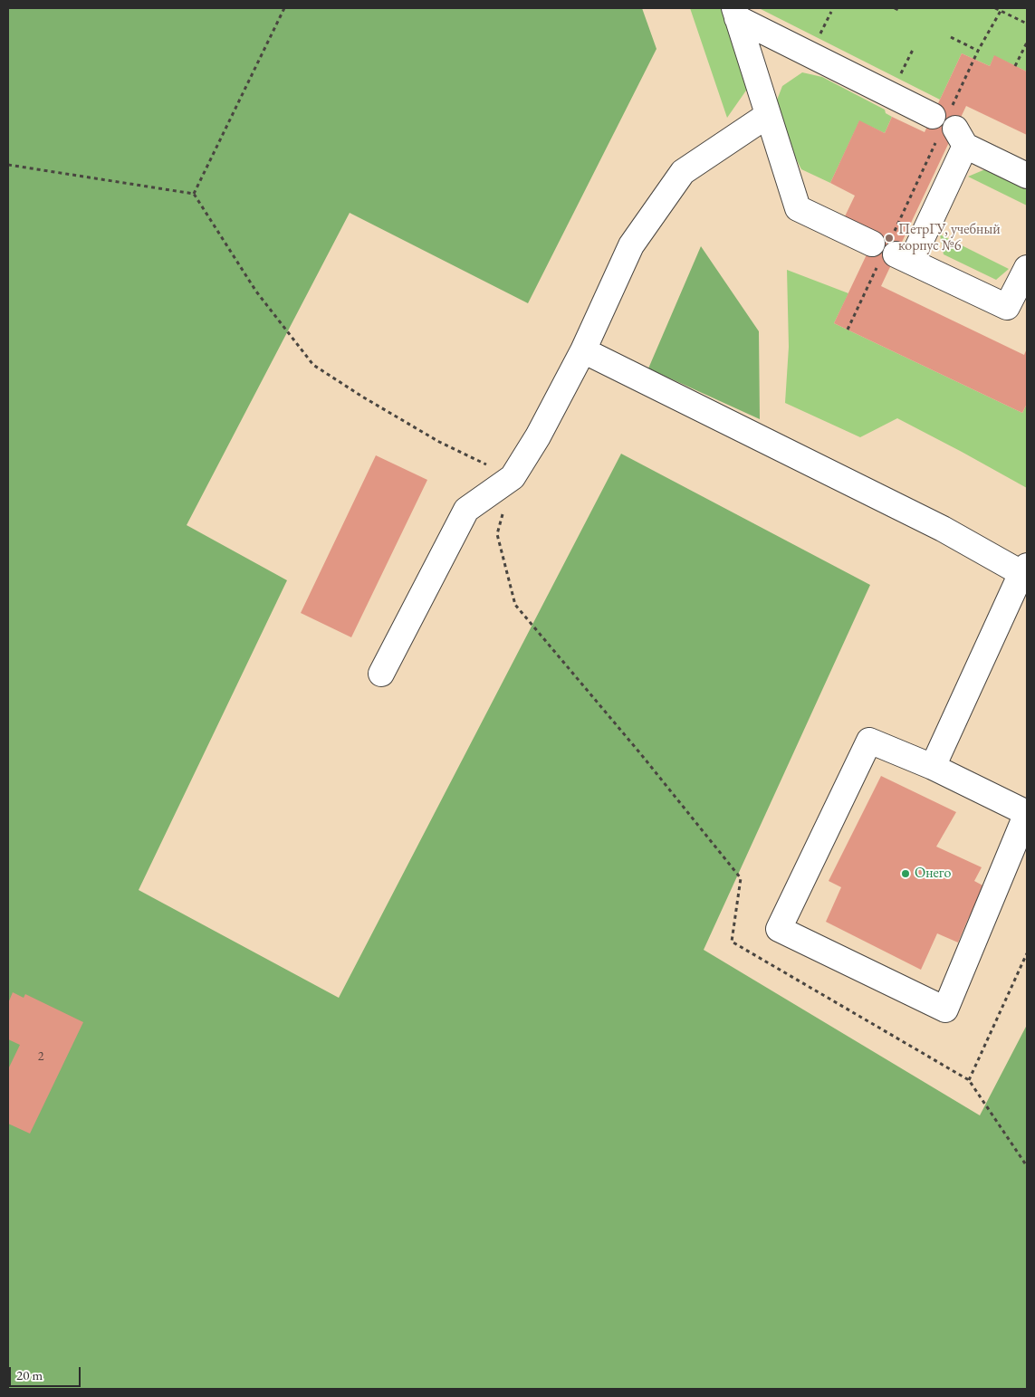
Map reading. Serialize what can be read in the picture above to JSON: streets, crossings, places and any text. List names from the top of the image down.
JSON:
{
  "places": ["ПетрГУ, учебный корпус №6", "Онего"],
  "house_numbers": ["2"],
  "scale_bar": "20 m"
}
